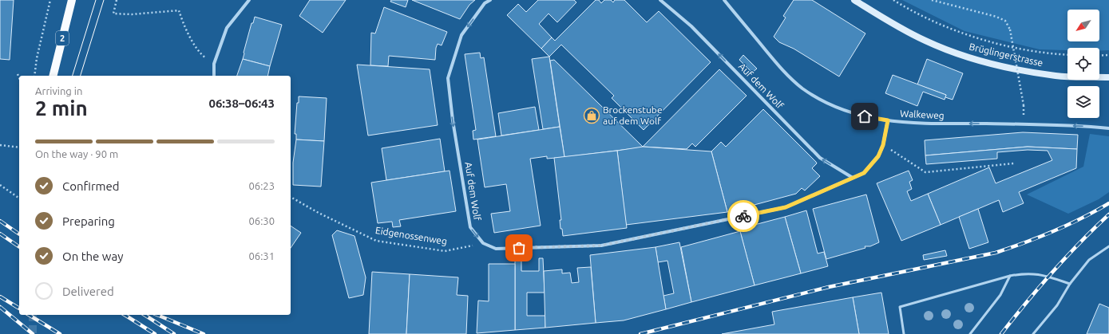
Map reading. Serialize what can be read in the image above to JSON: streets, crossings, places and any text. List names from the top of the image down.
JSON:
{
  "streets": {
    "main road": ["2", "Brüglingerstrasse"],
    "street": ["Auf dem Wolf", "Walkeweg"],
    "path": ["Eidgenossenweg"]
  },
  "crossings": [
    ["Auf dem Wolf", "Eidgenossenweg"]
  ],
  "one_way": ["Walkeweg"],
  "places": {
    "shop": ["Brockenstube auf dem Wolf"]
  },
  "north": "bottom left",
  "page": {
    "heading": ["2 min", "Arriving in", "06:38–06:43"],
    "bar": "On the way · 90 m",
    "list": [
      ["Confirmed", "06:23"],
      ["Preparing", "06:30"],
      ["On the way", "06:31"],
      "Delivered"
    ]
  }
}
